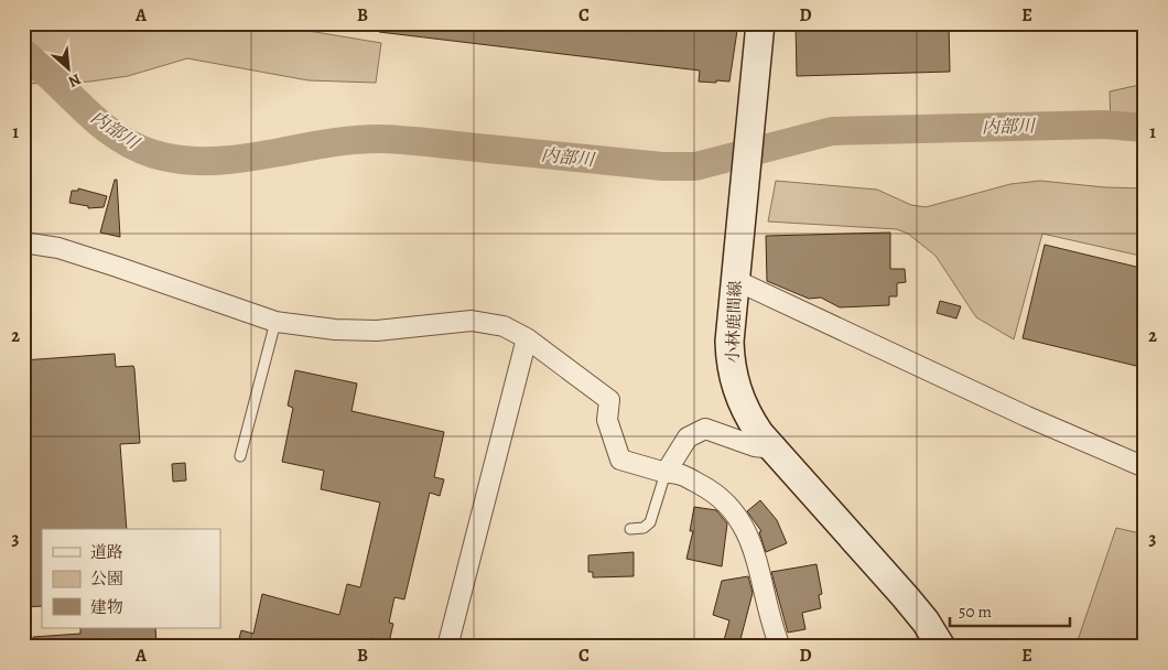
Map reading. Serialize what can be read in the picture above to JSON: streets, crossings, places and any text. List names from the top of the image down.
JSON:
{
  "streets": {
    "main road": ["小林鹿間線"]
  },
  "water": ["内部川"],
  "legend": ["道路", "公園", "建物"],
  "scale_bar": "50 m",
  "north": "bottom right",
  "grid": {
    "columns": [
      "A",
      "B",
      "C",
      "D",
      "E"
    ],
    "rows": ["1", "2", "3"]
  }
}
